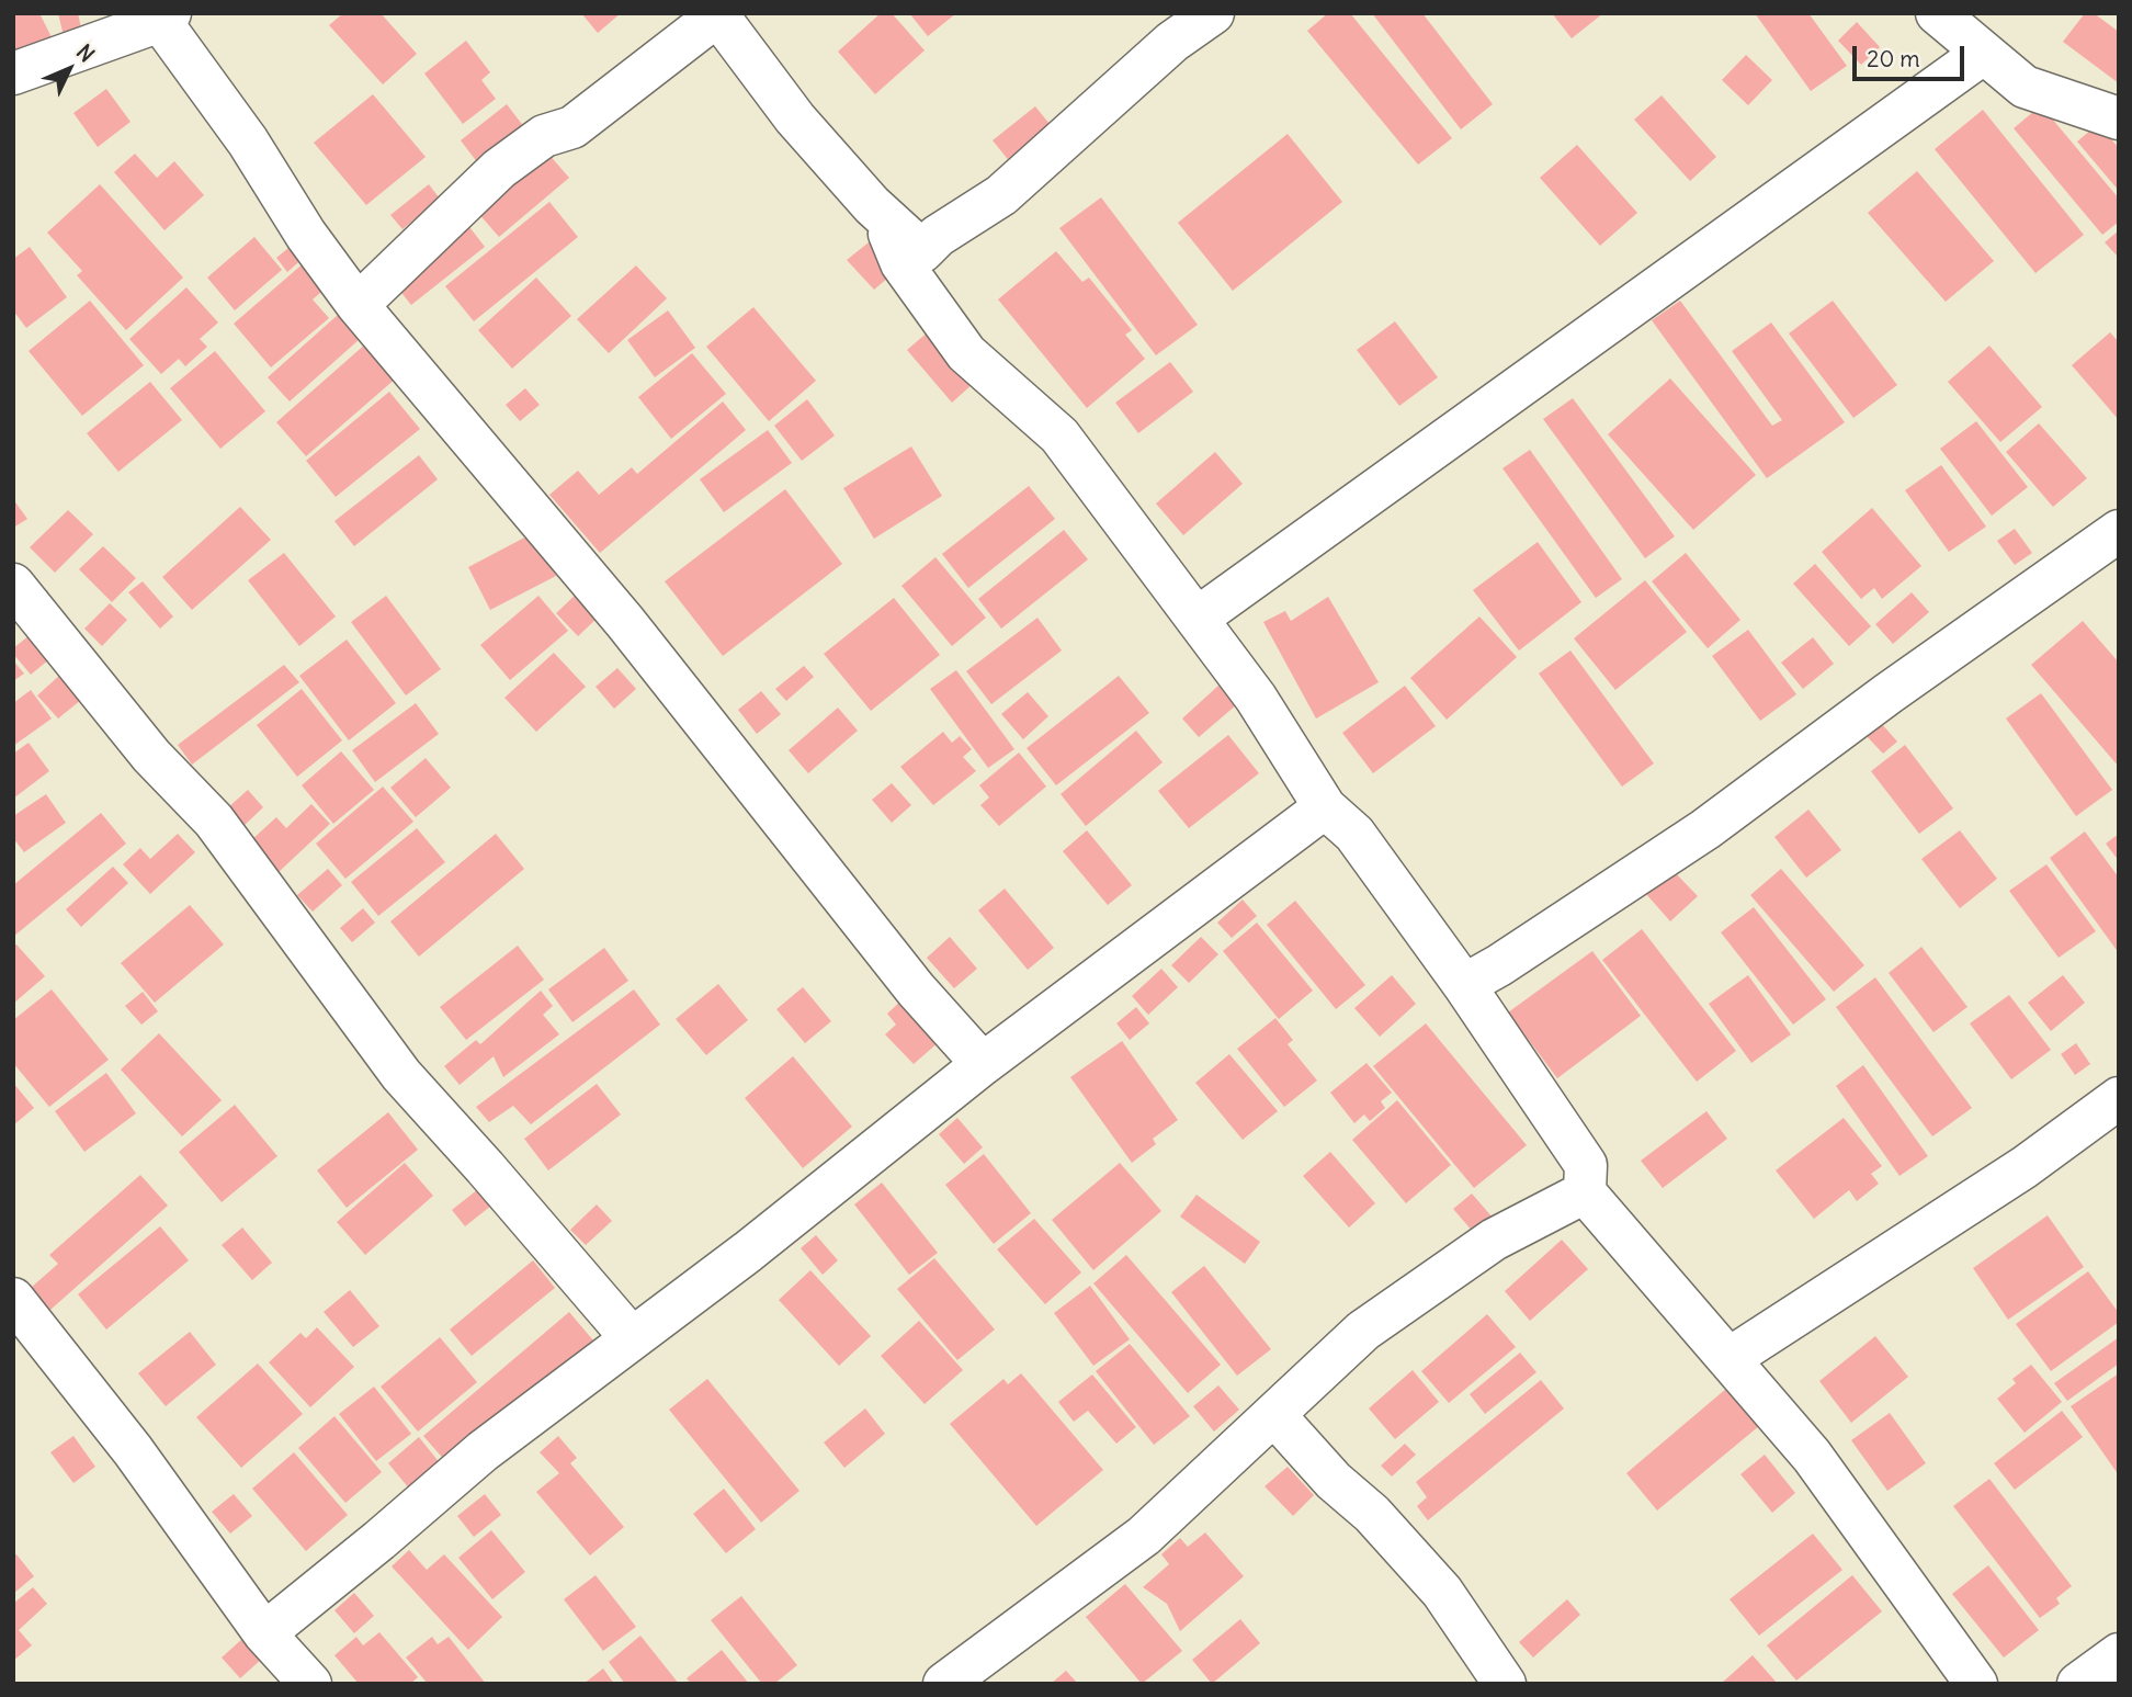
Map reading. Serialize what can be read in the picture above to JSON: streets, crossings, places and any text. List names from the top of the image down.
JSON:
{
  "scale_bar": "20 m",
  "north": "top right"
}
